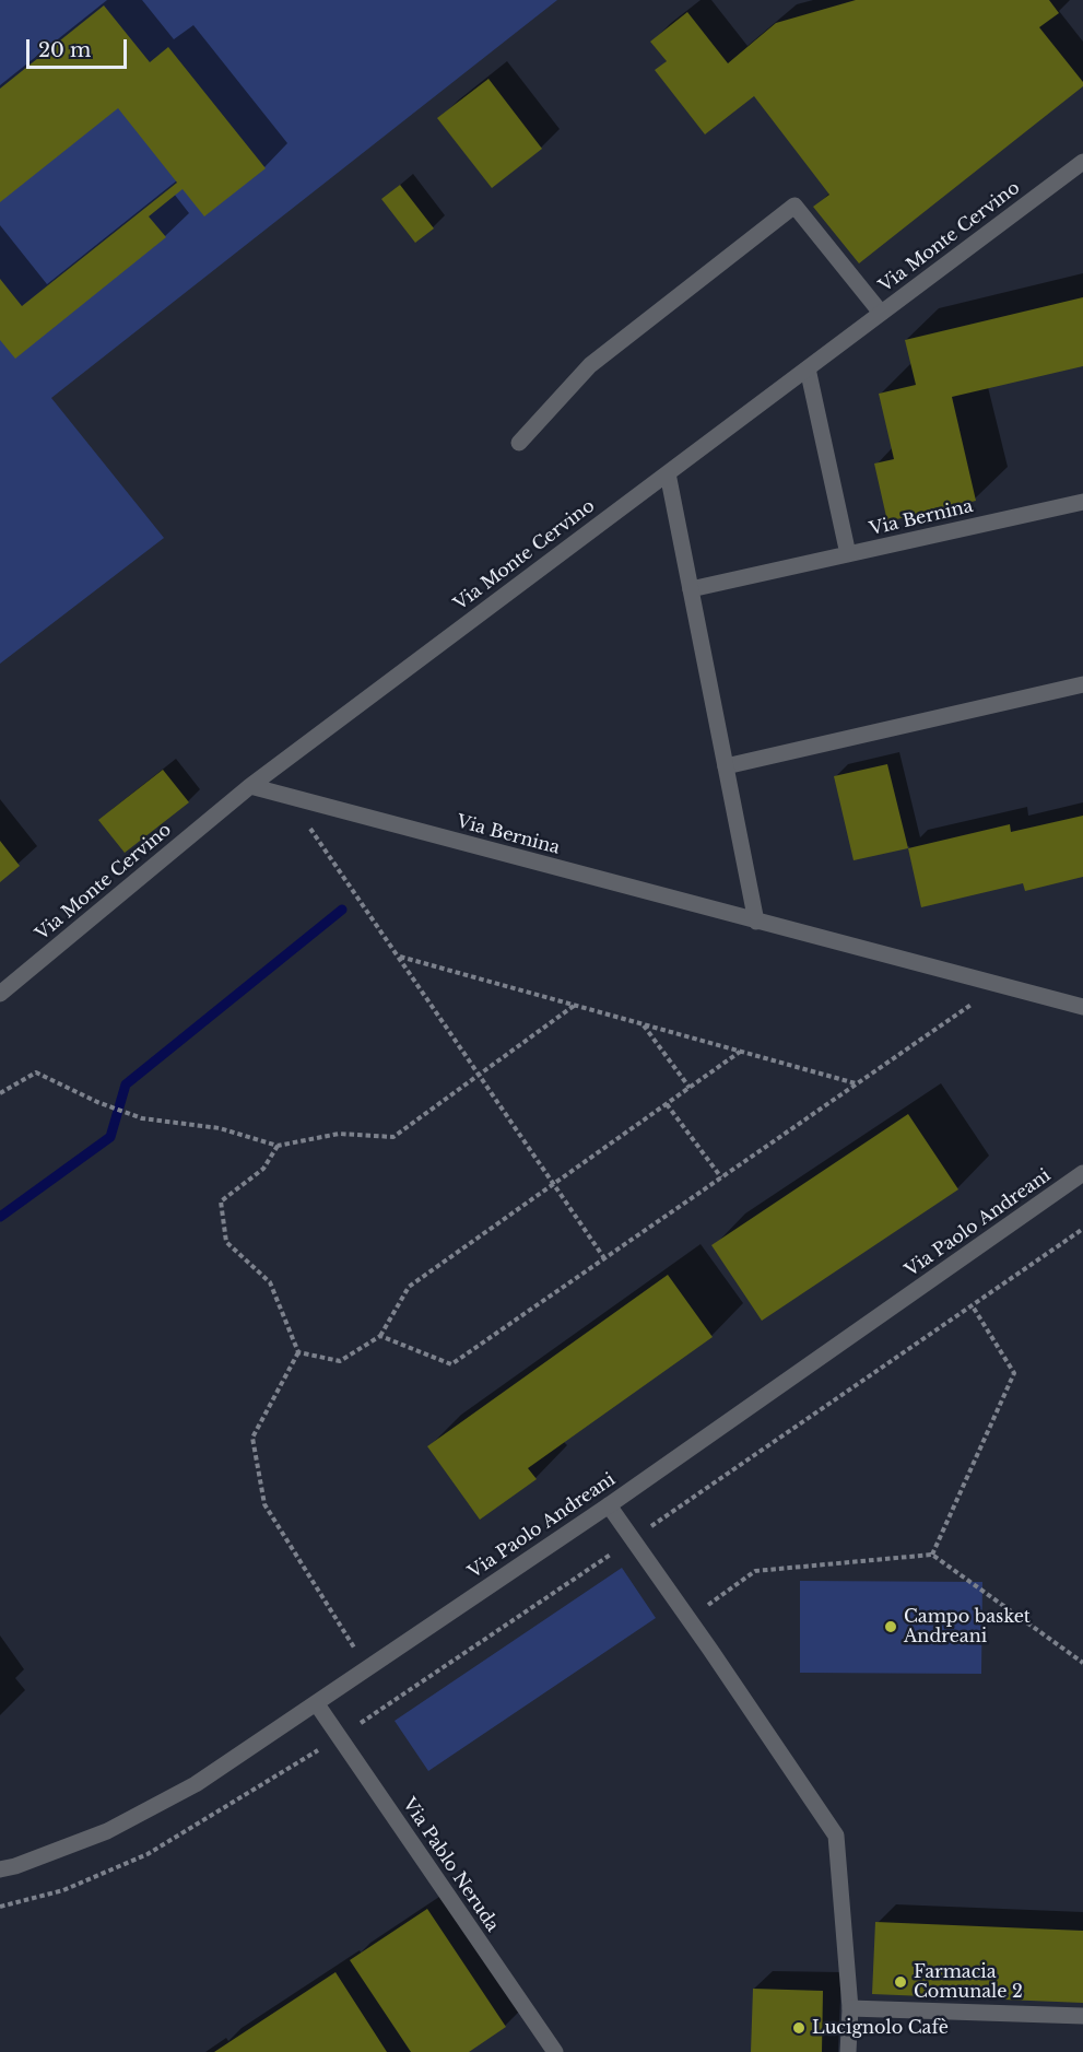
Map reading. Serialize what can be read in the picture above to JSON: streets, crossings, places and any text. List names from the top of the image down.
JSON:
{
  "streets": {
    "street": [
      "Via Monte Cervino",
      "Via Bernina",
      "Via Paolo Andreani",
      "Via Pablo Neruda"
    ]
  },
  "crossings": [
    ["Via Monte Cervino", "Via Bernina"],
    ["Via Paolo Andreani", "Via Pablo Neruda"]
  ],
  "places": ["Campo basket Andreani", "Farmacia Comunale 2", "Lucignolo Cafè"],
  "scale_bar": "20 m"
}
